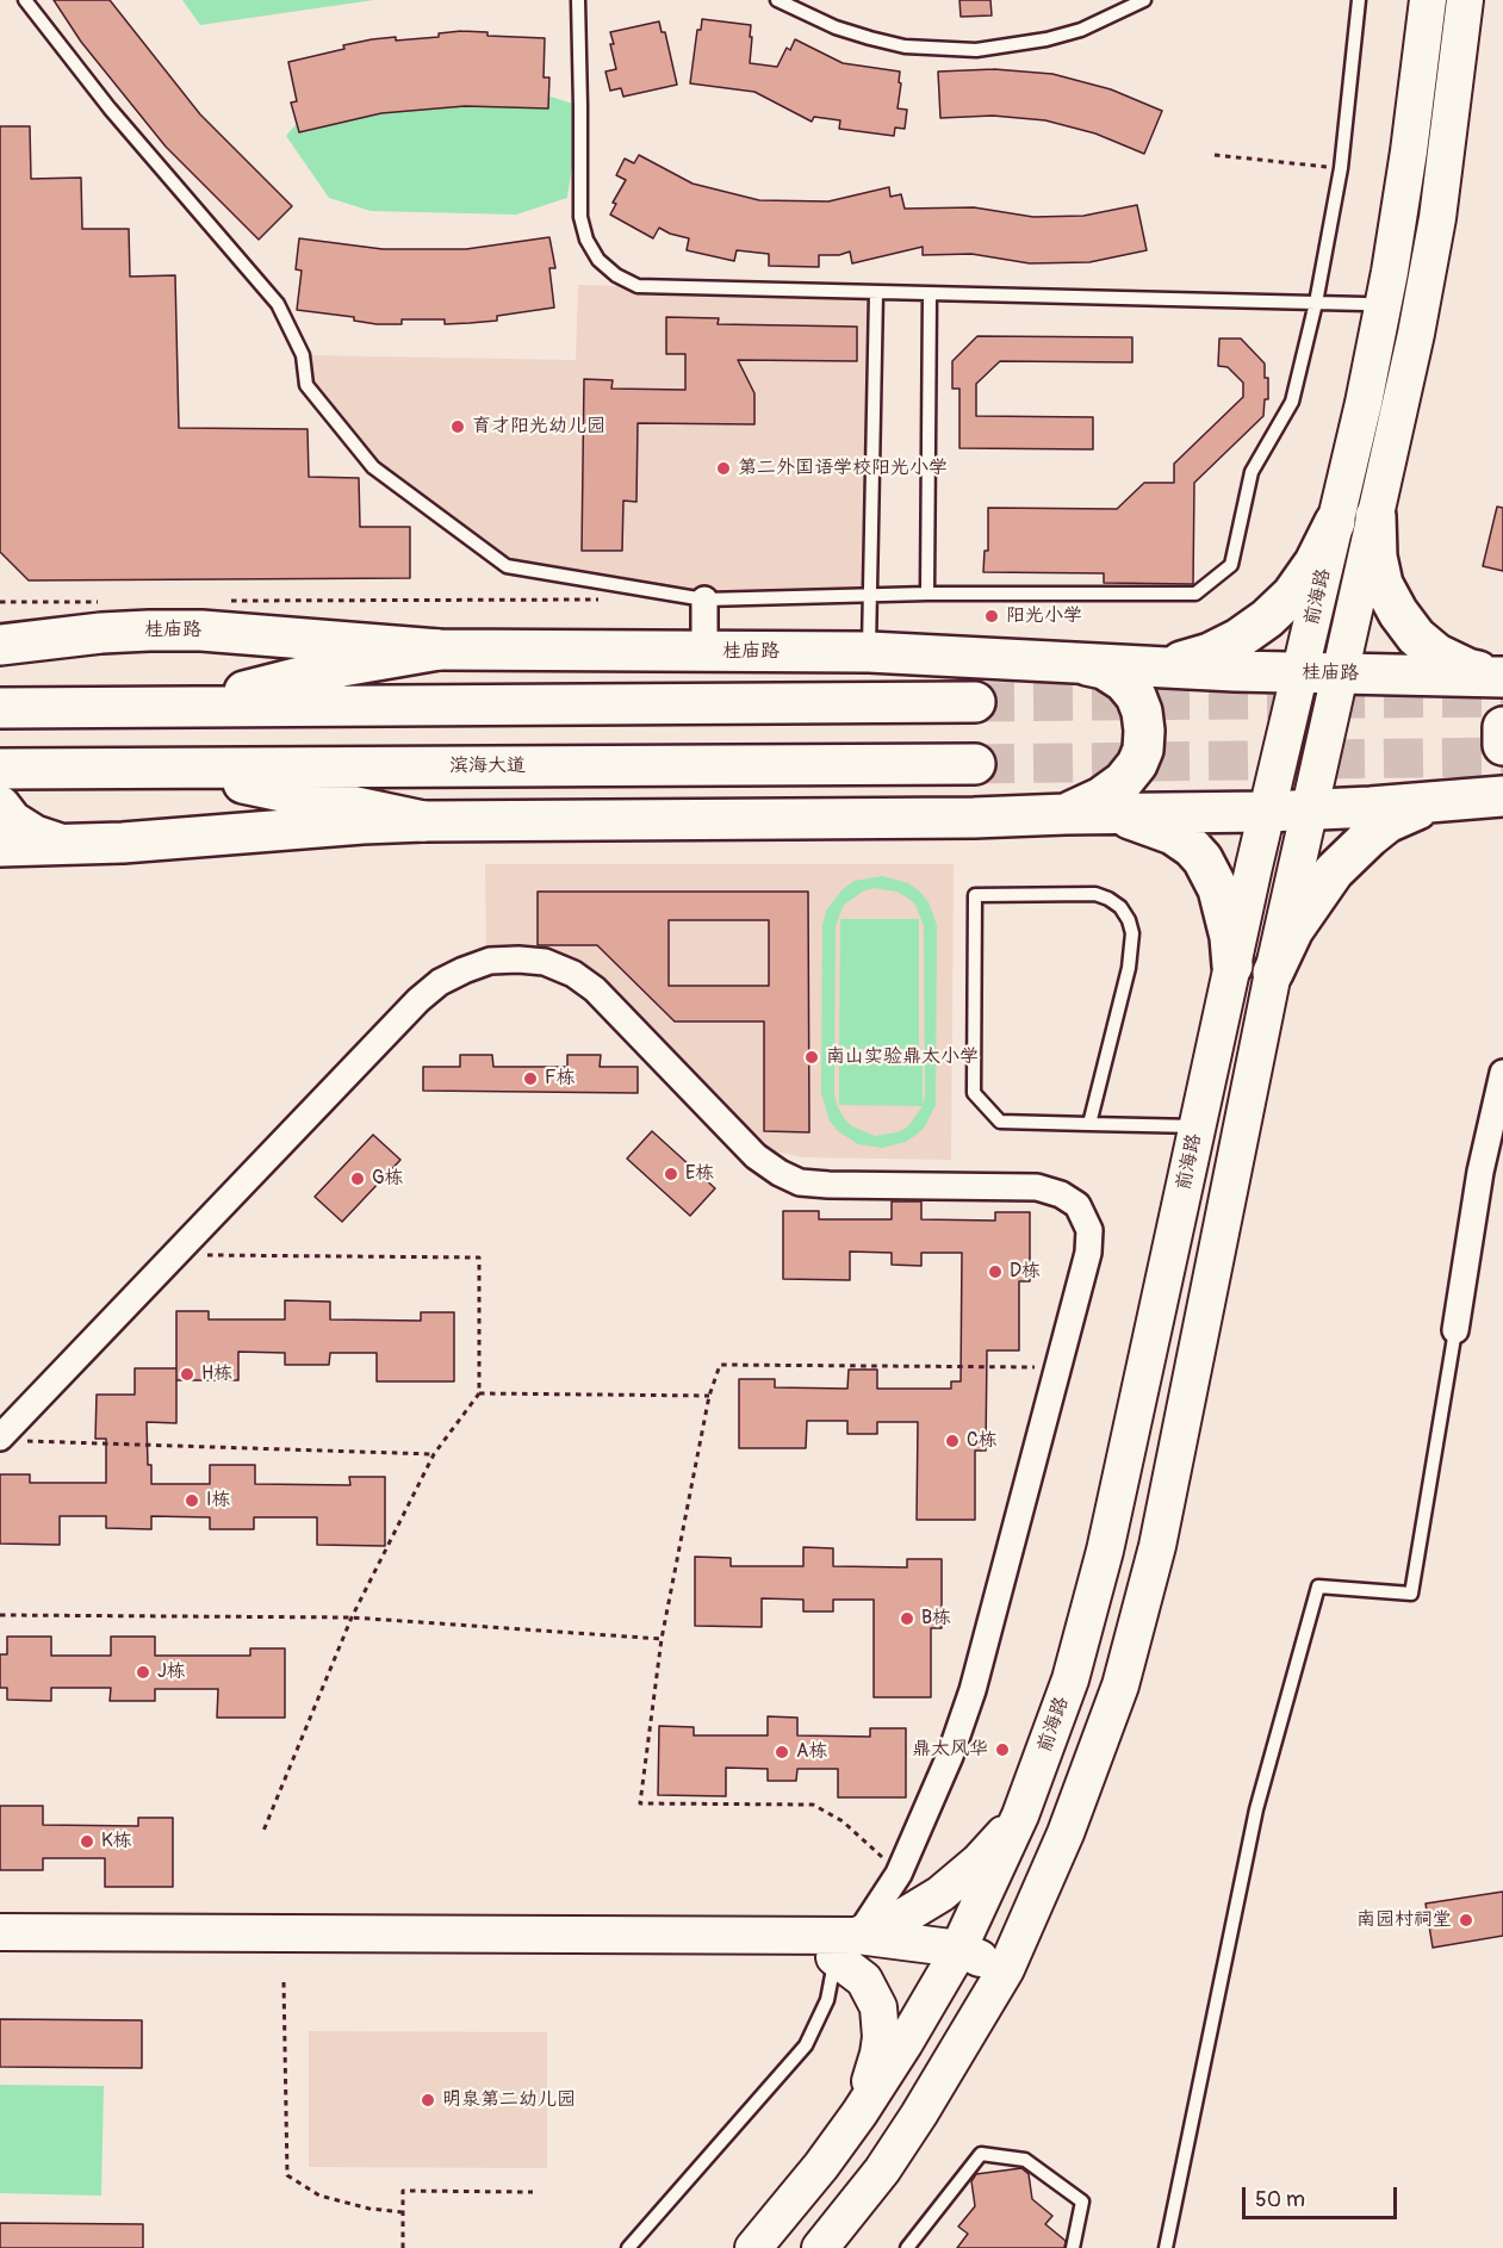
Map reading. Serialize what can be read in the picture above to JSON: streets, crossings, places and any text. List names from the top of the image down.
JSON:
{
  "streets": {
    "main road": ["前海路", "桂庙路", "滨海大道"]
  },
  "crossings": [
    ["前海路", "桂庙路"]
  ],
  "places": [
    "育才阳光幼儿园",
    "第二外国语学校阳光小学",
    "阳光小学",
    "南山实验鼎太小学",
    "F栋",
    "E栋",
    "G栋",
    "D栋",
    "H栋",
    "C栋",
    "I栋",
    "B栋",
    "J栋",
    "鼎太风华",
    "A栋",
    "K栋",
    "南园村祠堂",
    "明泉第二幼儿园"
  ],
  "scale_bar": "50 m"
}
